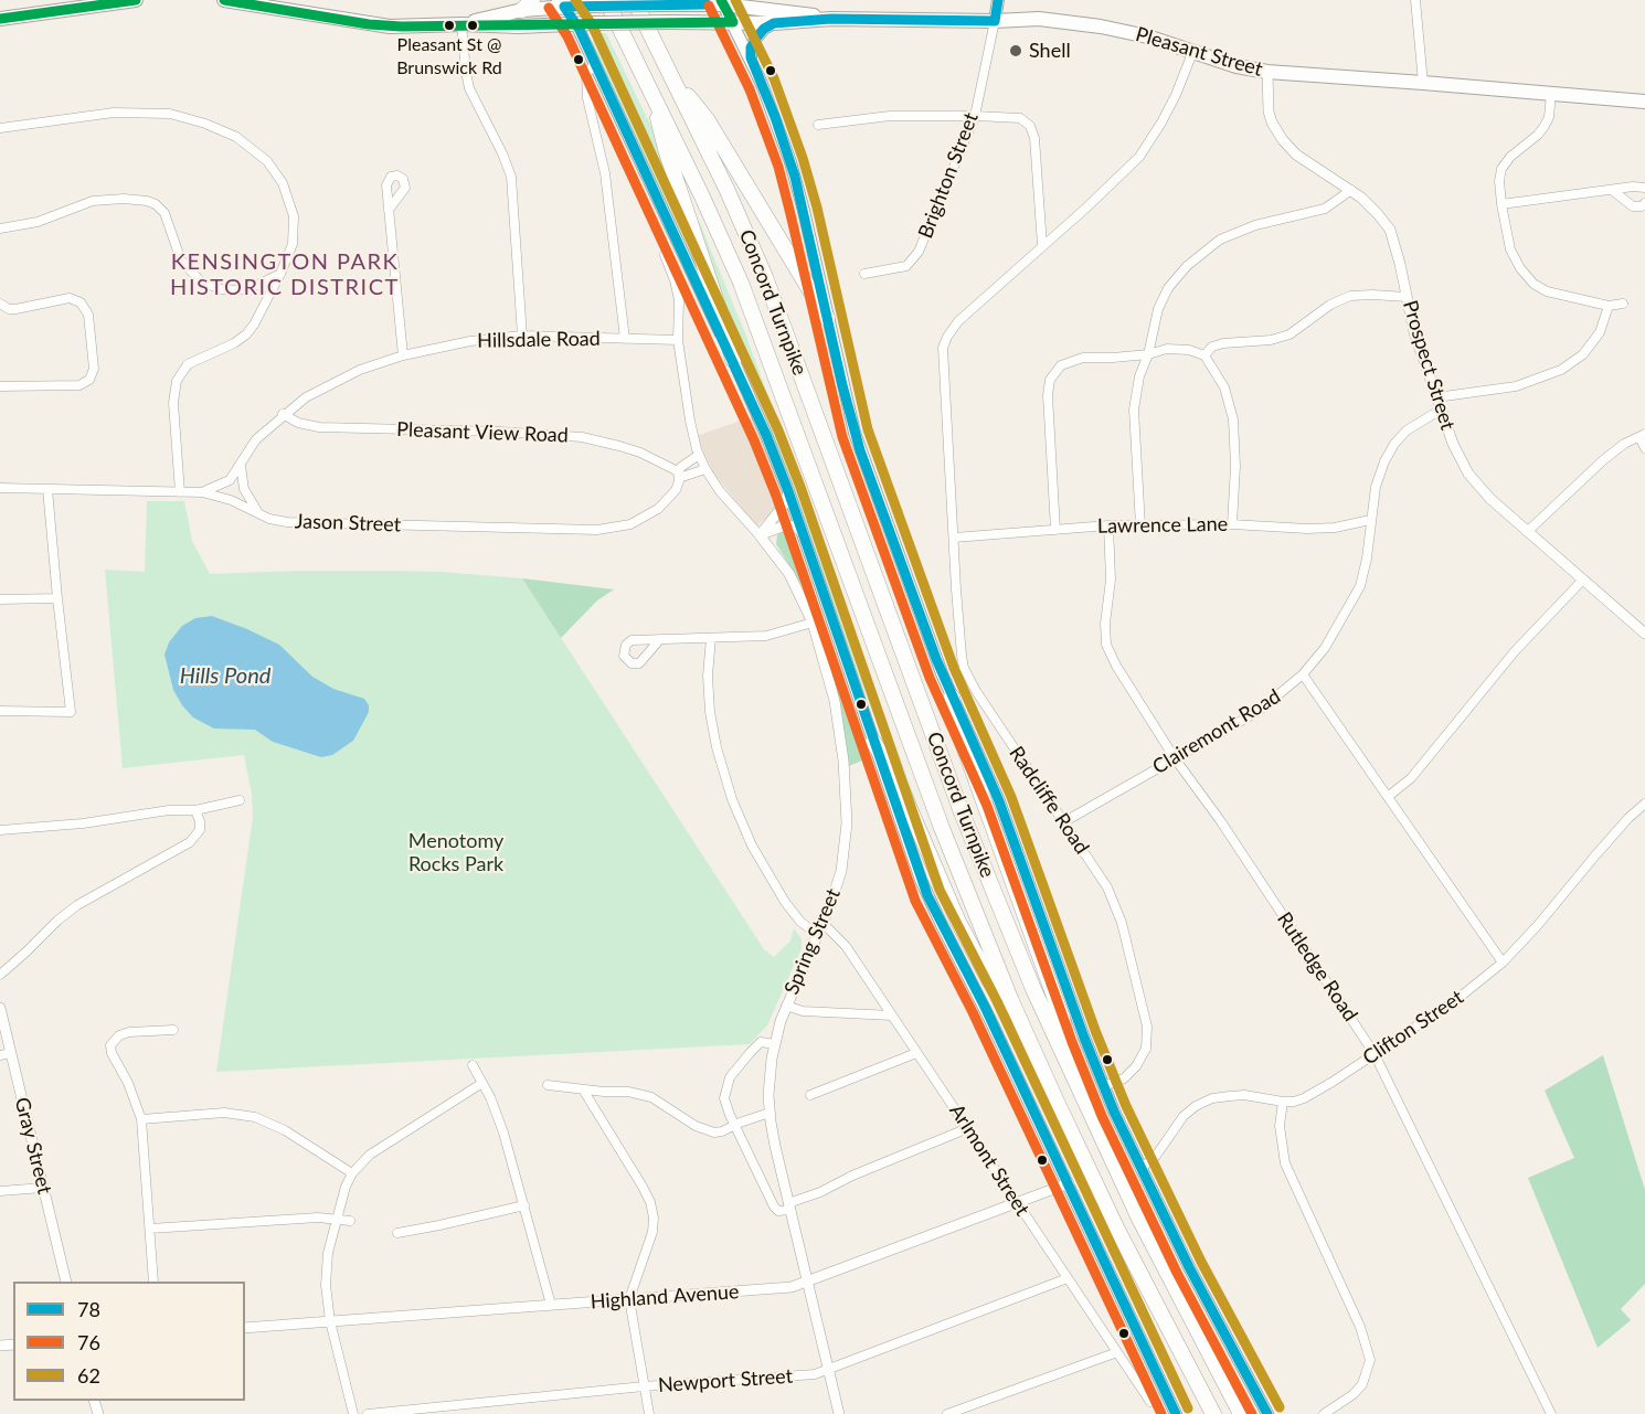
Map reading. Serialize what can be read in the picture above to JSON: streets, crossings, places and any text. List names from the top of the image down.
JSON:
{
  "streets": {
    "highway": ["Concord Turnpike"],
    "main road": ["Pleasant Street", "Brighton Street"],
    "street": [
      "Hillsdale Road",
      "Prospect Street",
      "Pleasant View Road",
      "Jason Street",
      "Lawrence Lane",
      "Clairemont Road",
      "Radcliffe Road",
      "Spring Street",
      "Rutledge Road",
      "Clifton Street",
      "Gray Street",
      "Arlmont Street",
      "Highland Avenue",
      "Newport Street"
    ]
  },
  "crossings": [
    ["Pleasant Street", "Brighton Street"],
    ["Pleasant Street", "Concord Turnpike"],
    ["Pleasant Street", "Prospect Street"],
    ["Concord Turnpike", "Radcliffe Road"],
    ["Concord Turnpike", "Clifton Street"],
    ["Hillsdale Road", "Pleasant View Road"],
    ["Hillsdale Road", "Jason Street"],
    ["Hillsdale Road", "Spring Street"],
    ["Prospect Street", "Clairemont Road"],
    ["Pleasant View Road", "Jason Street"],
    ["Jason Street", "Spring Street"],
    ["Lawrence Lane", "Clairemont Road"],
    ["Lawrence Lane", "Radcliffe Road"],
    ["Lawrence Lane", "Rutledge Road"],
    ["Clairemont Road", "Radcliffe Road"],
    ["Clairemont Road", "Rutledge Road"],
    ["Spring Street", "Arlmont Street"],
    ["Spring Street", "Highland Avenue"],
    ["Spring Street", "Newport Street"],
    ["Rutledge Road", "Clifton Street"],
    ["Arlmont Street", "Highland Avenue"],
    ["Arlmont Street", "Newport Street"]
  ],
  "districts": ["KENSINGTON PARK HISTORIC DISTRICT"],
  "water": ["Hills Pond"],
  "parks": ["Menotomy Rocks Park"],
  "places": ["Pleasant St @ Brunswick Rd", "Shell"],
  "lines": ["transit line 78", "transit line 62", "transit line 76"],
  "legend": ["78", "76", "62"]
}
